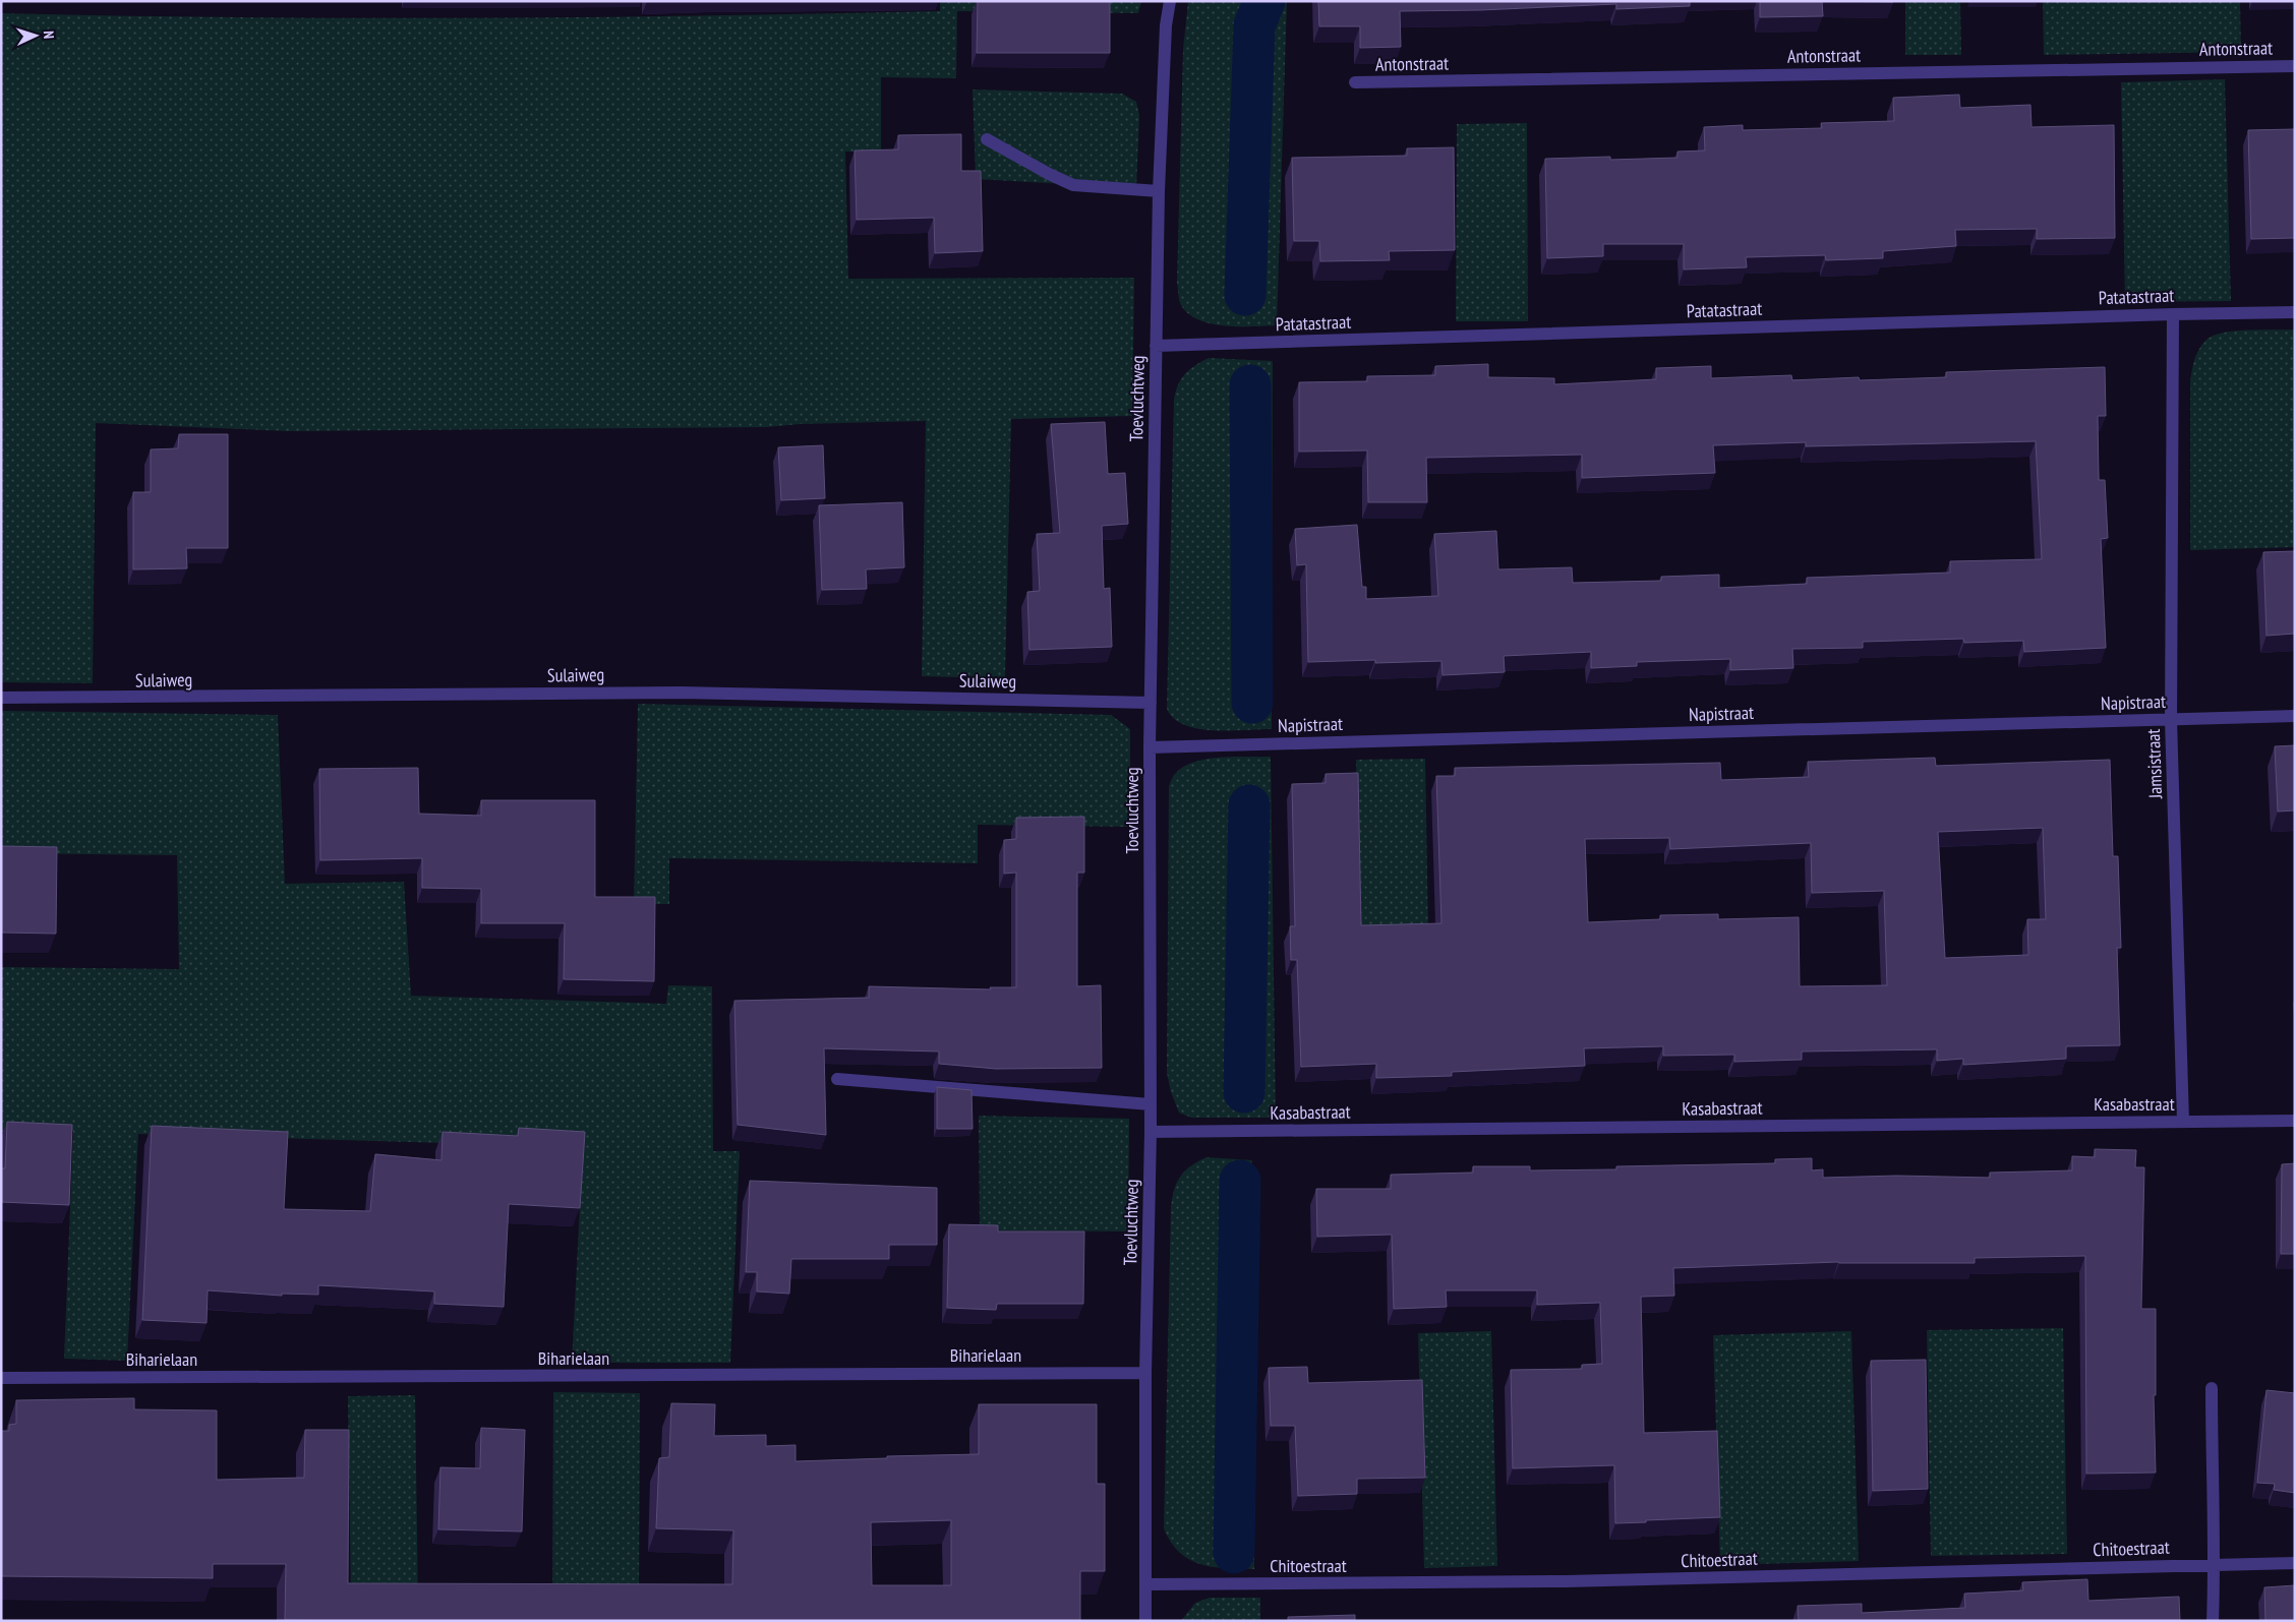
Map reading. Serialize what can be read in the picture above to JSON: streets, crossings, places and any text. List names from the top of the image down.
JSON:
{
  "streets": {
    "street": [
      "Antonstraat",
      "Patatastraat",
      "Toevluchtweg",
      "Sulaiweg",
      "Napistraat",
      "Jamsistraat",
      "Kasabastraat",
      "Biharielaan",
      "Chitoestraat"
    ]
  },
  "crossings": [
    ["Patatastraat", "Toevluchtweg"],
    ["Patatastraat", "Jamsistraat"],
    ["Toevluchtweg", "Sulaiweg"],
    ["Toevluchtweg", "Napistraat"],
    ["Toevluchtweg", "Kasabastraat"],
    ["Toevluchtweg", "Biharielaan"],
    ["Toevluchtweg", "Chitoestraat"],
    ["Napistraat", "Jamsistraat"],
    ["Jamsistraat", "Kasabastraat"]
  ],
  "north": "right"
}
